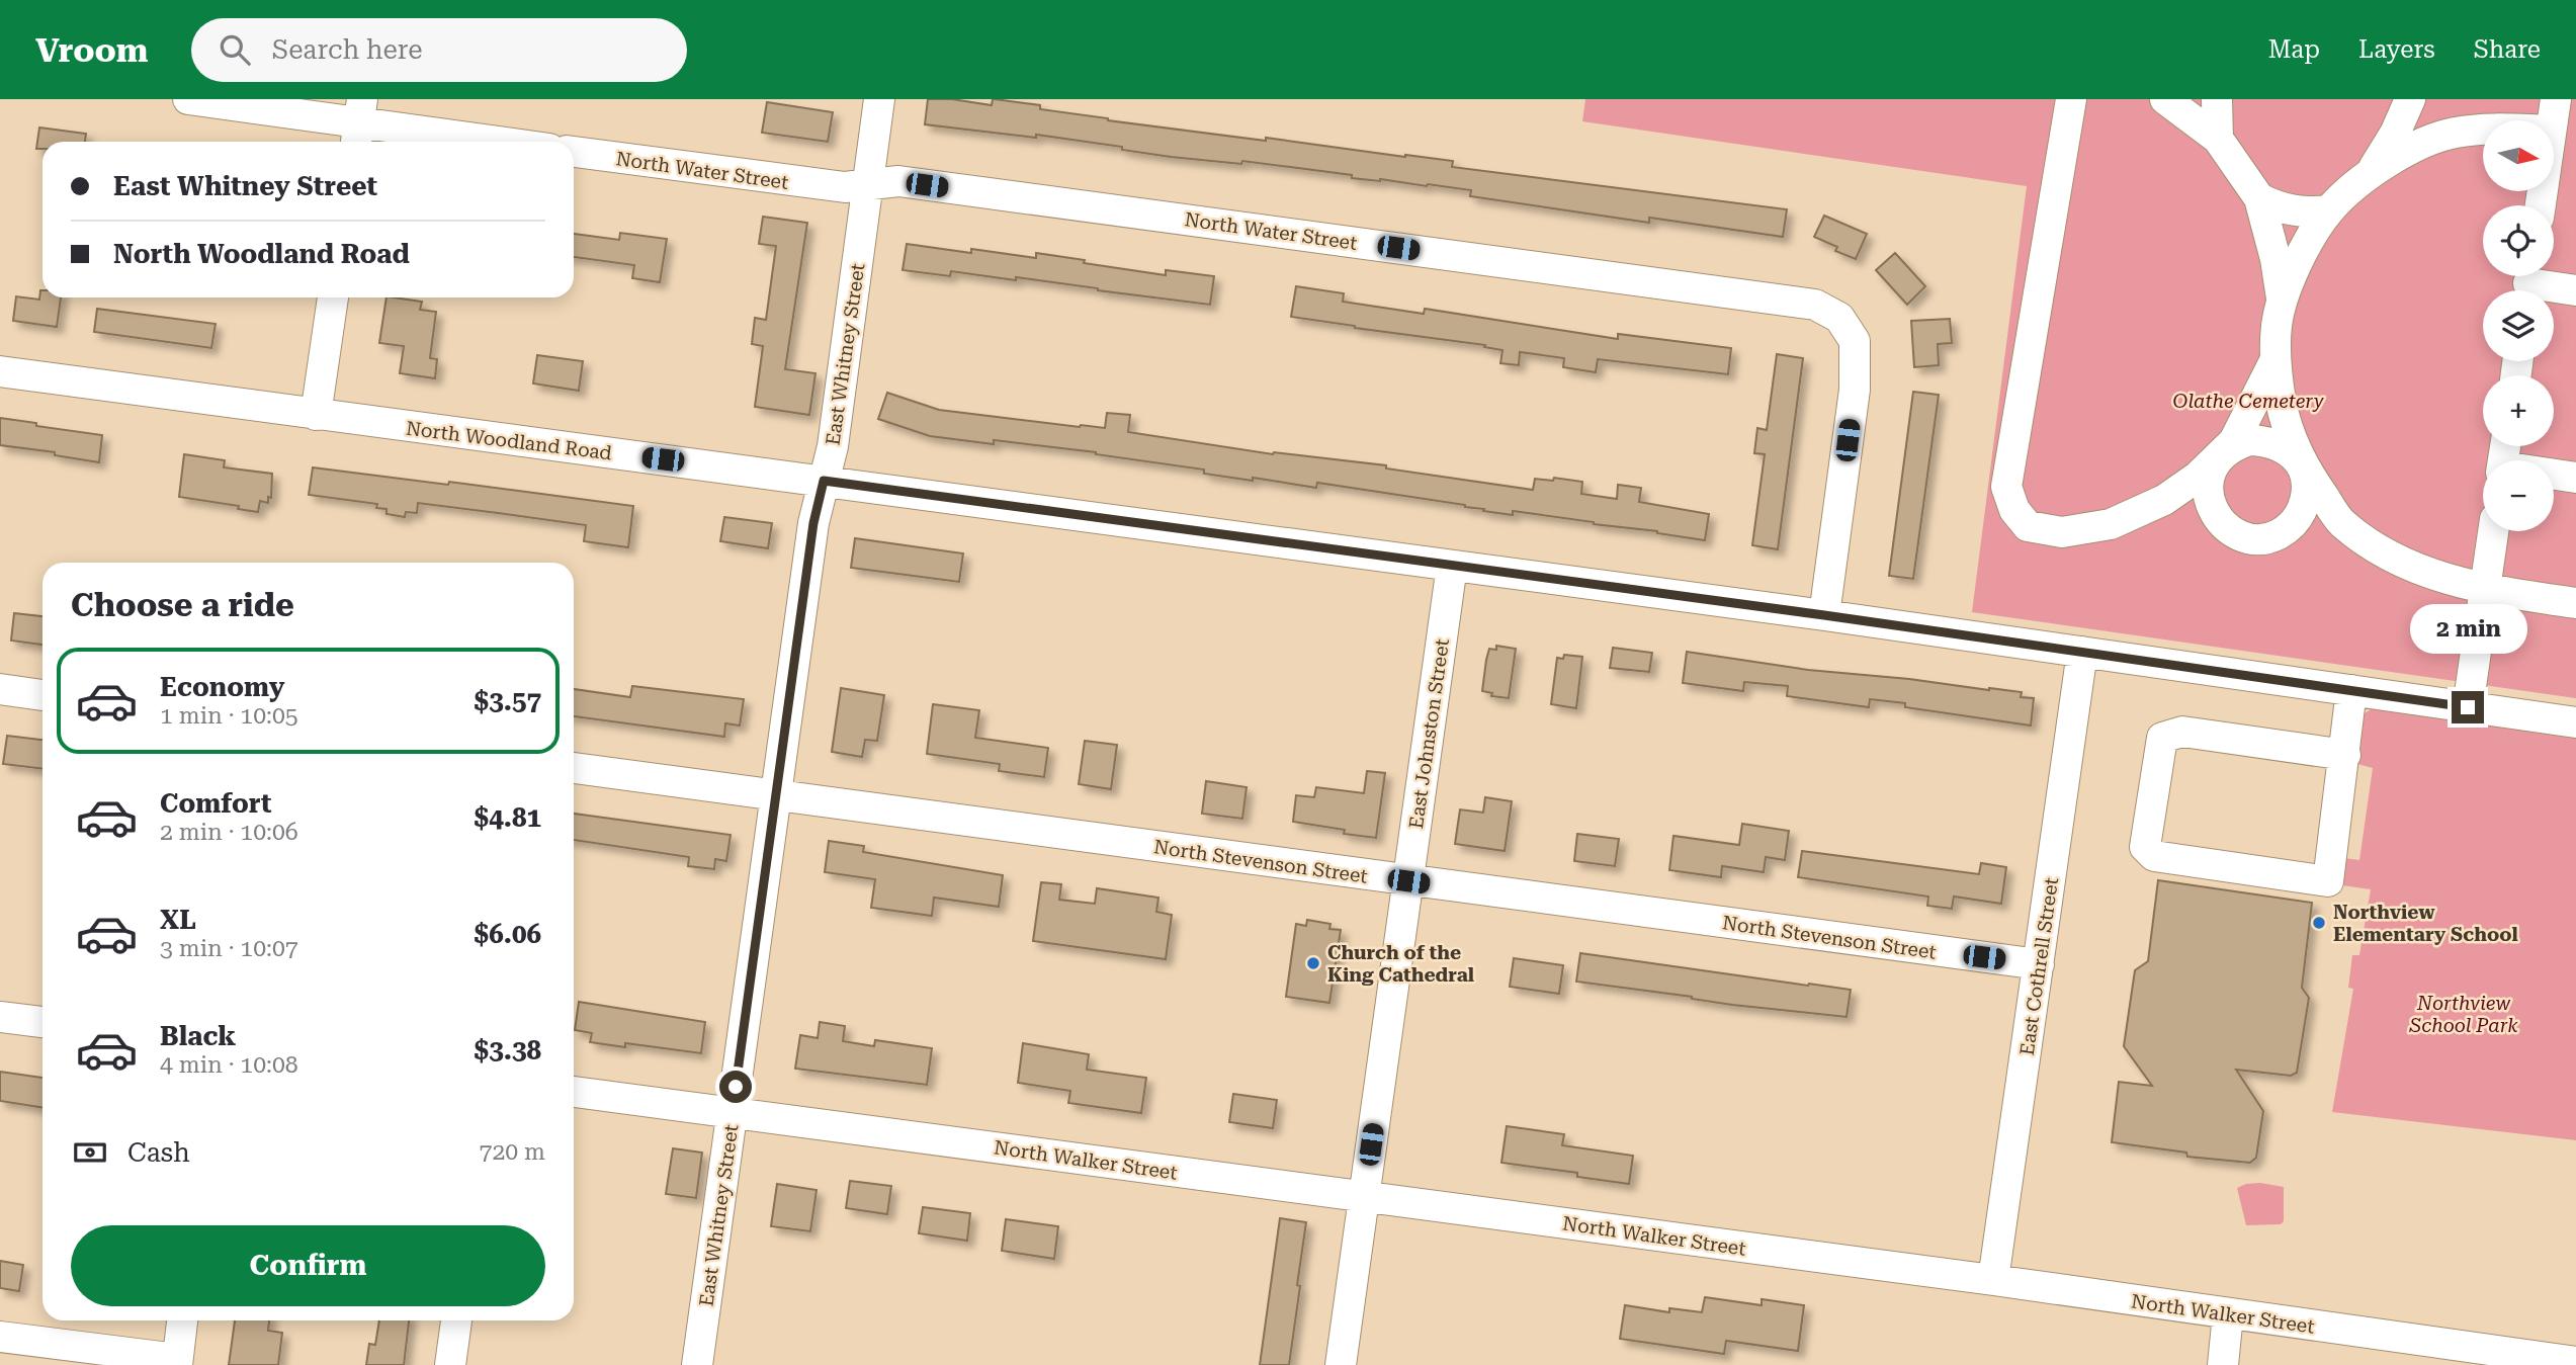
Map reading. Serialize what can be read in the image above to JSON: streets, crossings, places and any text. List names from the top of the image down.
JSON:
{
  "streets": {
    "street": [
      "North Water Street",
      "East Whitney Street",
      "North Woodland Road",
      "East Johnston Street",
      "North Stevenson Street",
      "East Cothrell Street",
      "North Walker Street"
    ]
  },
  "crossings": [
    ["North Water Street", "East Whitney Street"],
    ["North Water Street", "North Woodland Road"],
    ["East Whitney Street", "North Woodland Road"],
    ["East Whitney Street", "North Stevenson Street"],
    ["East Whitney Street", "North Walker Street"],
    ["North Woodland Road", "East Johnston Street"],
    ["North Woodland Road", "East Cothrell Street"],
    ["East Johnston Street", "North Stevenson Street"],
    ["East Johnston Street", "North Walker Street"],
    ["North Stevenson Street", "East Cothrell Street"],
    ["East Cothrell Street", "North Walker Street"]
  ],
  "parks": ["Olathe Cemetery", "Northview School Park"],
  "places": ["Northview Elementary School", "Church of the King Cathedral"],
  "north": "right",
  "page": {
    "header": "Vroom",
    "search": "Search here",
    "nav": ["Map", "Layers", "Share"],
    "map_buttons": ["+", "−"],
    "banner": ["East Whitney Street", "North Woodland Road"],
    "heading": "Choose a ride",
    "bubble": "2 min",
    "list": [
      {
        "name": "Economy",
        "note": "1 min · 10:05",
        "value": "$3.57"
      },
      {
        "name": "Comfort",
        "note": "2 min · 10:06",
        "value": "$4.81"
      },
      {
        "name": "XL",
        "note": "3 min · 10:07",
        "value": "$6.06"
      },
      {
        "name": "Black",
        "note": "4 min · 10:08",
        "value": "$3.38"
      }
    ],
    "pay": ["Cash", "720 m"],
    "buttons": "Confirm"
  }
}
